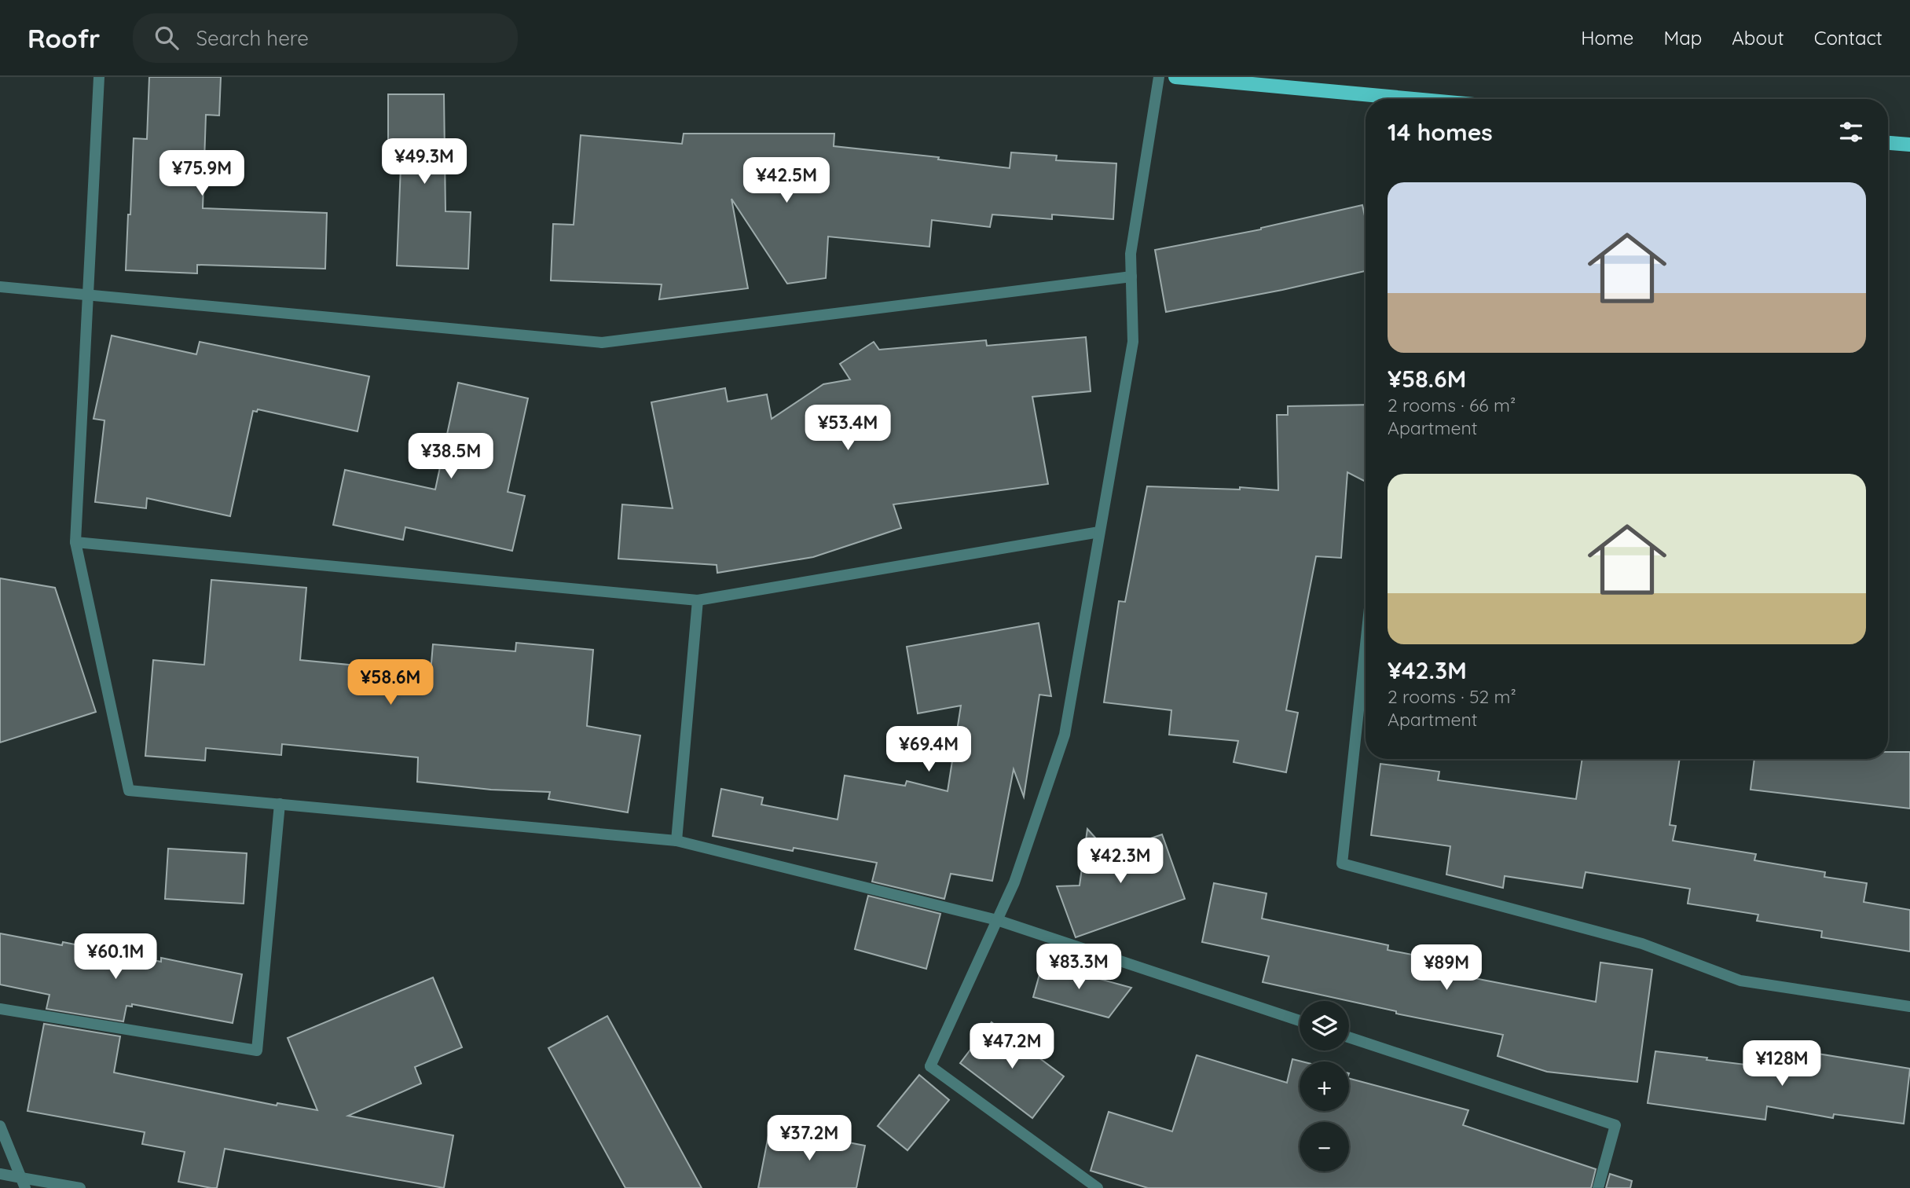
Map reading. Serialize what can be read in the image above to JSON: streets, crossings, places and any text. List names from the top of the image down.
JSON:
{
  "page": {
    "header": "Roofr",
    "search": "Search here",
    "nav": [
      "Home",
      "Map",
      "About",
      "Contact"
    ],
    "heading": "14 homes",
    "price": [
      "¥49.3M",
      "¥75.9M",
      "¥42.5M",
      "¥53.4M",
      "¥38.5M",
      "¥58.6M",
      "¥69.4M",
      "¥42.3M",
      "¥60.1M",
      "¥83.3M",
      "¥89M",
      "¥47.2M",
      "¥128M",
      "¥37.2M"
    ],
    "list": [
      {
        "name": "¥58.6M",
        "note": "2 rooms · 66 m² · Apartment"
      },
      {
        "name": "¥42.3M",
        "note": "2 rooms · 52 m² · Apartment"
      }
    ],
    "map_buttons": ["+", "−"]
  }
}
